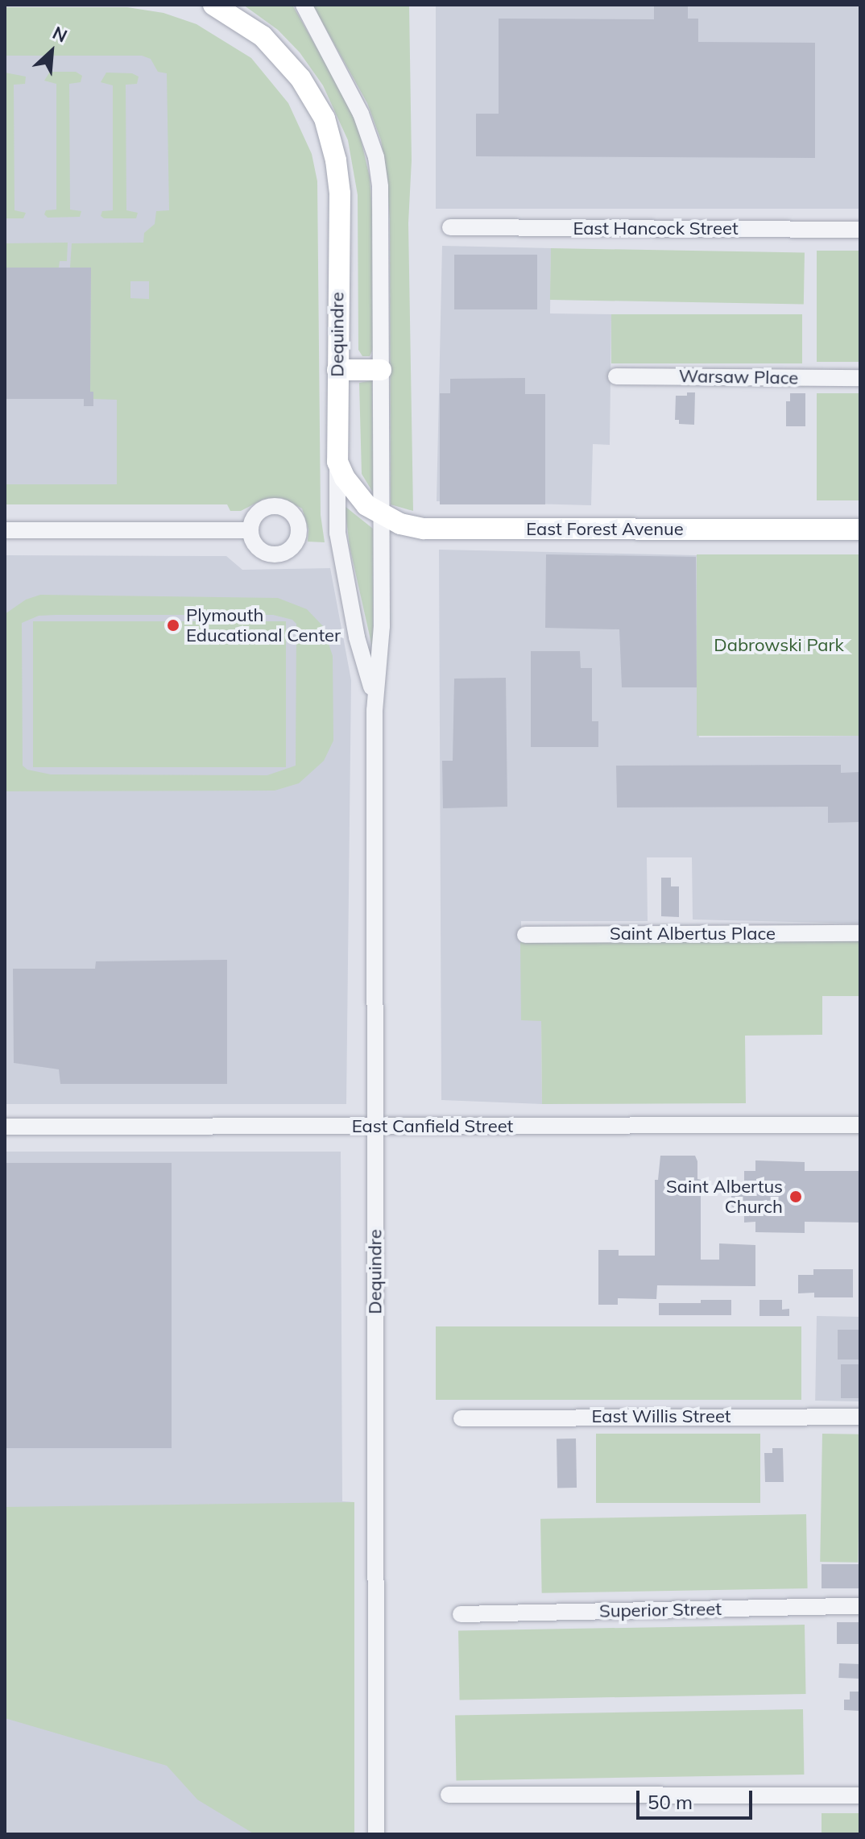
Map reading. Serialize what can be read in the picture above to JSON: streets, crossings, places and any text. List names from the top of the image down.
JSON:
{
  "streets": {
    "main road": ["Dequindre", "East Forest Avenue"],
    "street": [
      "East Hancock Street",
      "Warsaw Place",
      "Saint Albertus Place",
      "East Canfield Street",
      "East Willis Street",
      "Superior Street"
    ]
  },
  "crossings": [
    ["Dequindre", "East Forest Avenue"],
    ["Dequindre", "East Canfield Street"]
  ],
  "parks": ["Dabrowski Park"],
  "places": ["Plymouth Educational Center", "Saint Albertus Church"],
  "scale_bar": "50 m",
  "north": "top right"
}
